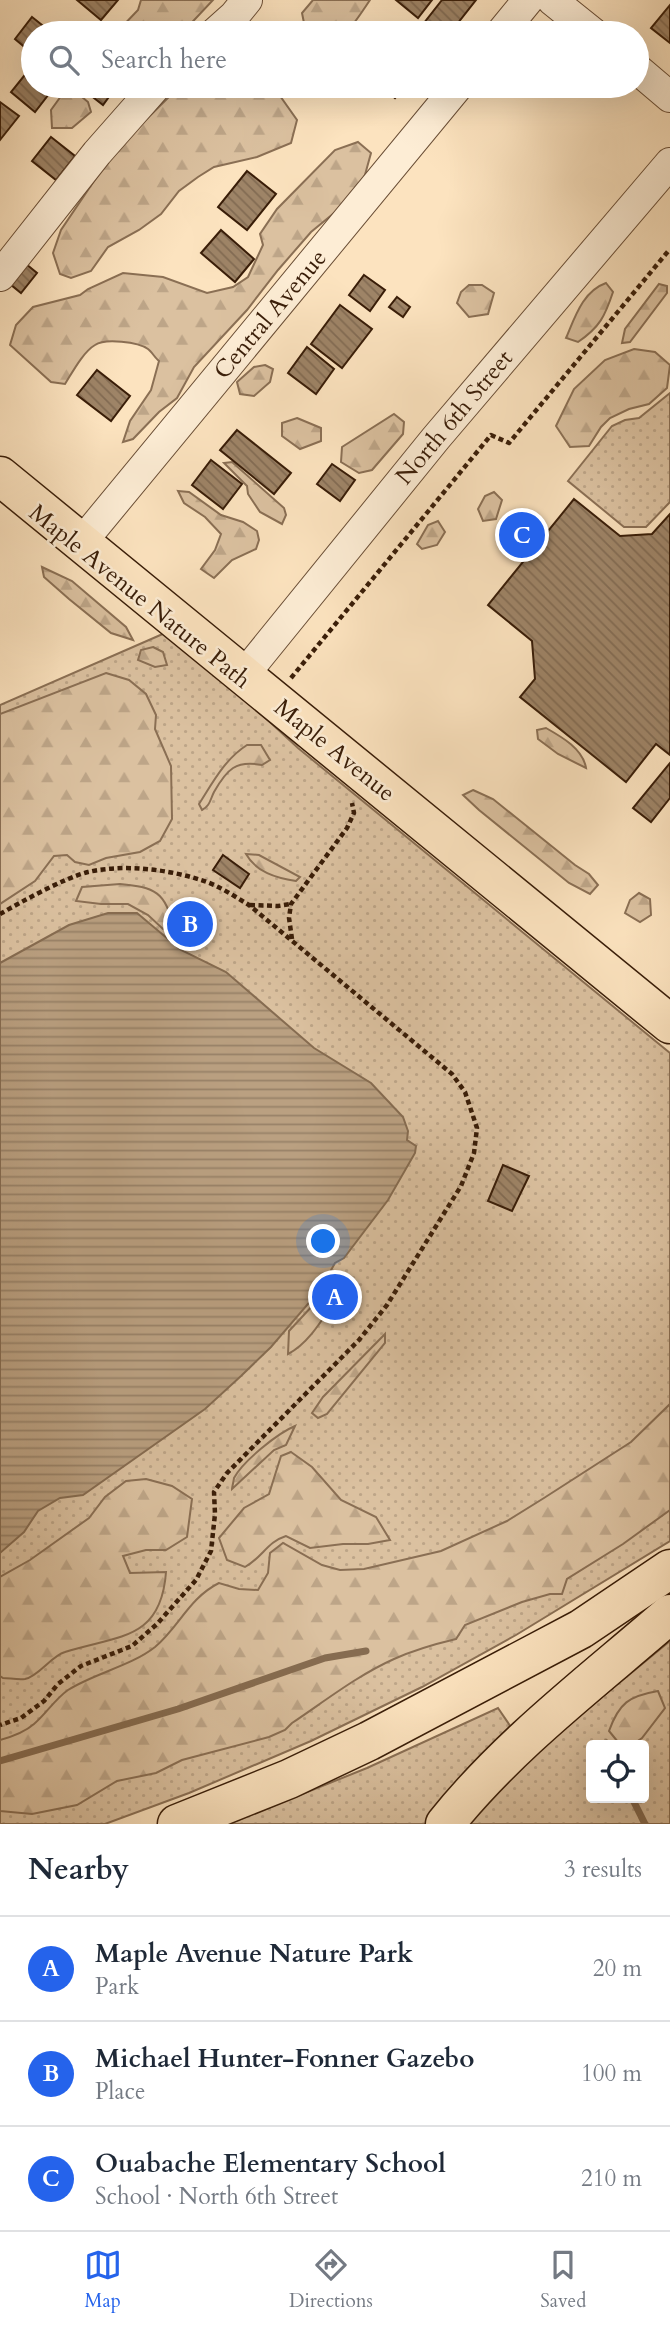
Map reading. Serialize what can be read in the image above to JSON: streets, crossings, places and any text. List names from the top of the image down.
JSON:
{
  "streets": {
    "main road": ["Maple Avenue"],
    "street": ["Central Avenue", "North 6th Street"]
  },
  "crossings": [
    ["Central Avenue", "Maple Avenue"],
    ["North 6th Street", "Maple Avenue"]
  ],
  "page": {
    "search": "Search here",
    "pins": ["C", "B", "A"],
    "heading": ["Nearby", "3 results"],
    "list": [
      {
        "mark": "A",
        "name": "Maple Avenue Nature Park",
        "note": "Park",
        "value": "20 m"
      },
      {
        "mark": "B",
        "name": "Michael Hunter-Fonner Gazebo",
        "note": "Place",
        "value": "100 m"
      },
      {
        "mark": "C",
        "name": "Ouabache Elementary School",
        "note": "School · North 6th Street",
        "value": "210 m"
      }
    ],
    "nav": ["Map", "Directions", "Saved"]
  }
}
